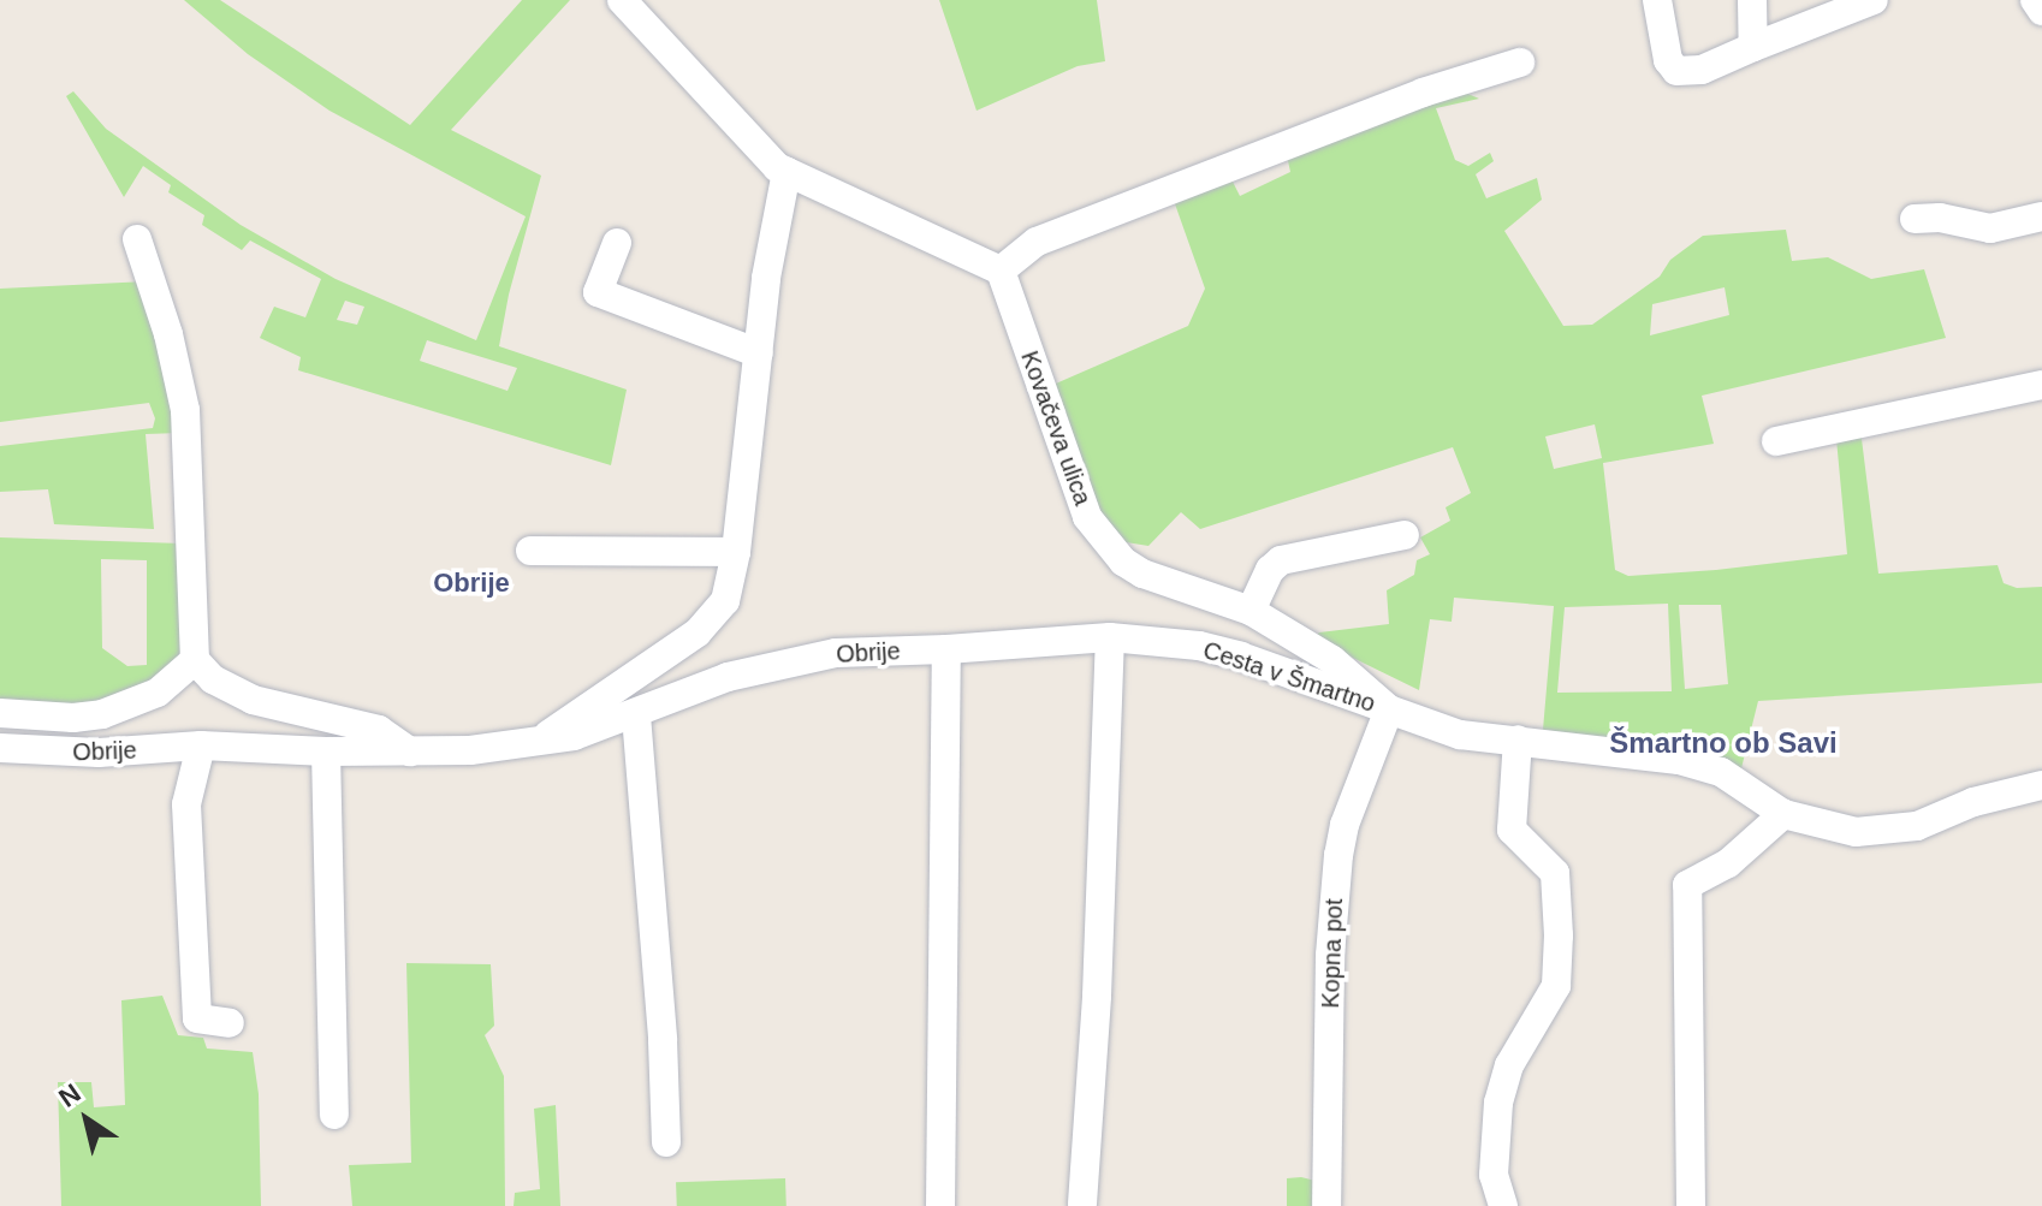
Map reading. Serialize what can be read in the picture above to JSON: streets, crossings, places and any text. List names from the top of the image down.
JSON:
{
  "streets": {
    "street": [
      "Kovačeva ulica",
      "Obrije",
      "Cesta v Šmartno",
      "Kopna pot"
    ]
  },
  "crossings": [
    ["Kovačeva ulica", "Cesta v Šmartno"],
    ["Kovačeva ulica", "Kopna pot"],
    ["Obrije", "Cesta v Šmartno"],
    ["Cesta v Šmartno", "Kopna pot"]
  ],
  "districts": ["Obrije", "Šmartno ob Savi"],
  "north": "top left"
}
